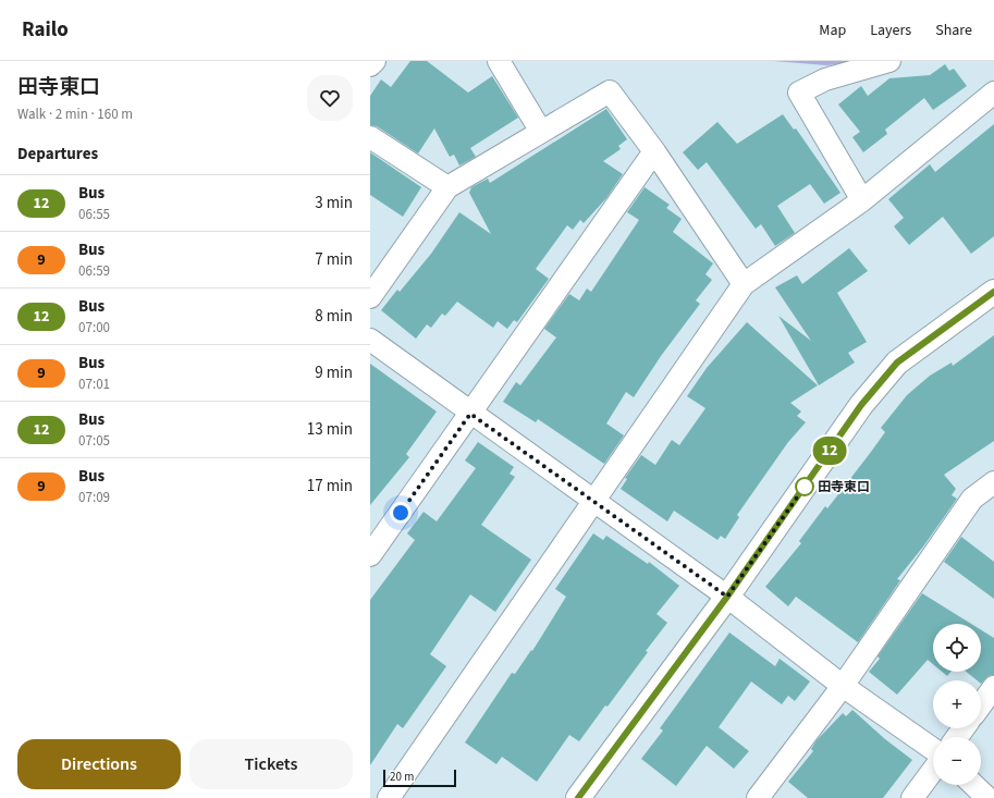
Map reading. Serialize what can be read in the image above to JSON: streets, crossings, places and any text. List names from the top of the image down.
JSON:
{
  "places": ["田寺東口"],
  "lines": ["bus line 12"],
  "scale_bar": "20 m",
  "page": {
    "header": "Railo",
    "nav": ["Map", "Layers", "Share"],
    "heading": [
      ["田寺東口", "Walk · 2 min · 160 m"],
      "Departures"
    ],
    "on_map": "12",
    "list": [
      {
        "mark": "12",
        "name": "Bus",
        "note": "06:55",
        "value": "3 min"
      },
      {
        "mark": "9",
        "name": "Bus",
        "note": "06:59",
        "value": "7 min"
      },
      {
        "mark": "12",
        "name": "Bus",
        "note": "07:00",
        "value": "8 min"
      },
      {
        "mark": "9",
        "name": "Bus",
        "note": "07:01",
        "value": "9 min"
      },
      {
        "mark": "12",
        "name": "Bus",
        "note": "07:05",
        "value": "13 min"
      },
      {
        "mark": "9",
        "name": "Bus",
        "note": "07:09",
        "value": "17 min"
      }
    ],
    "map_buttons": ["+", "−"],
    "buttons": ["Directions", "Tickets"],
    "scale": "20 m"
  }
}
